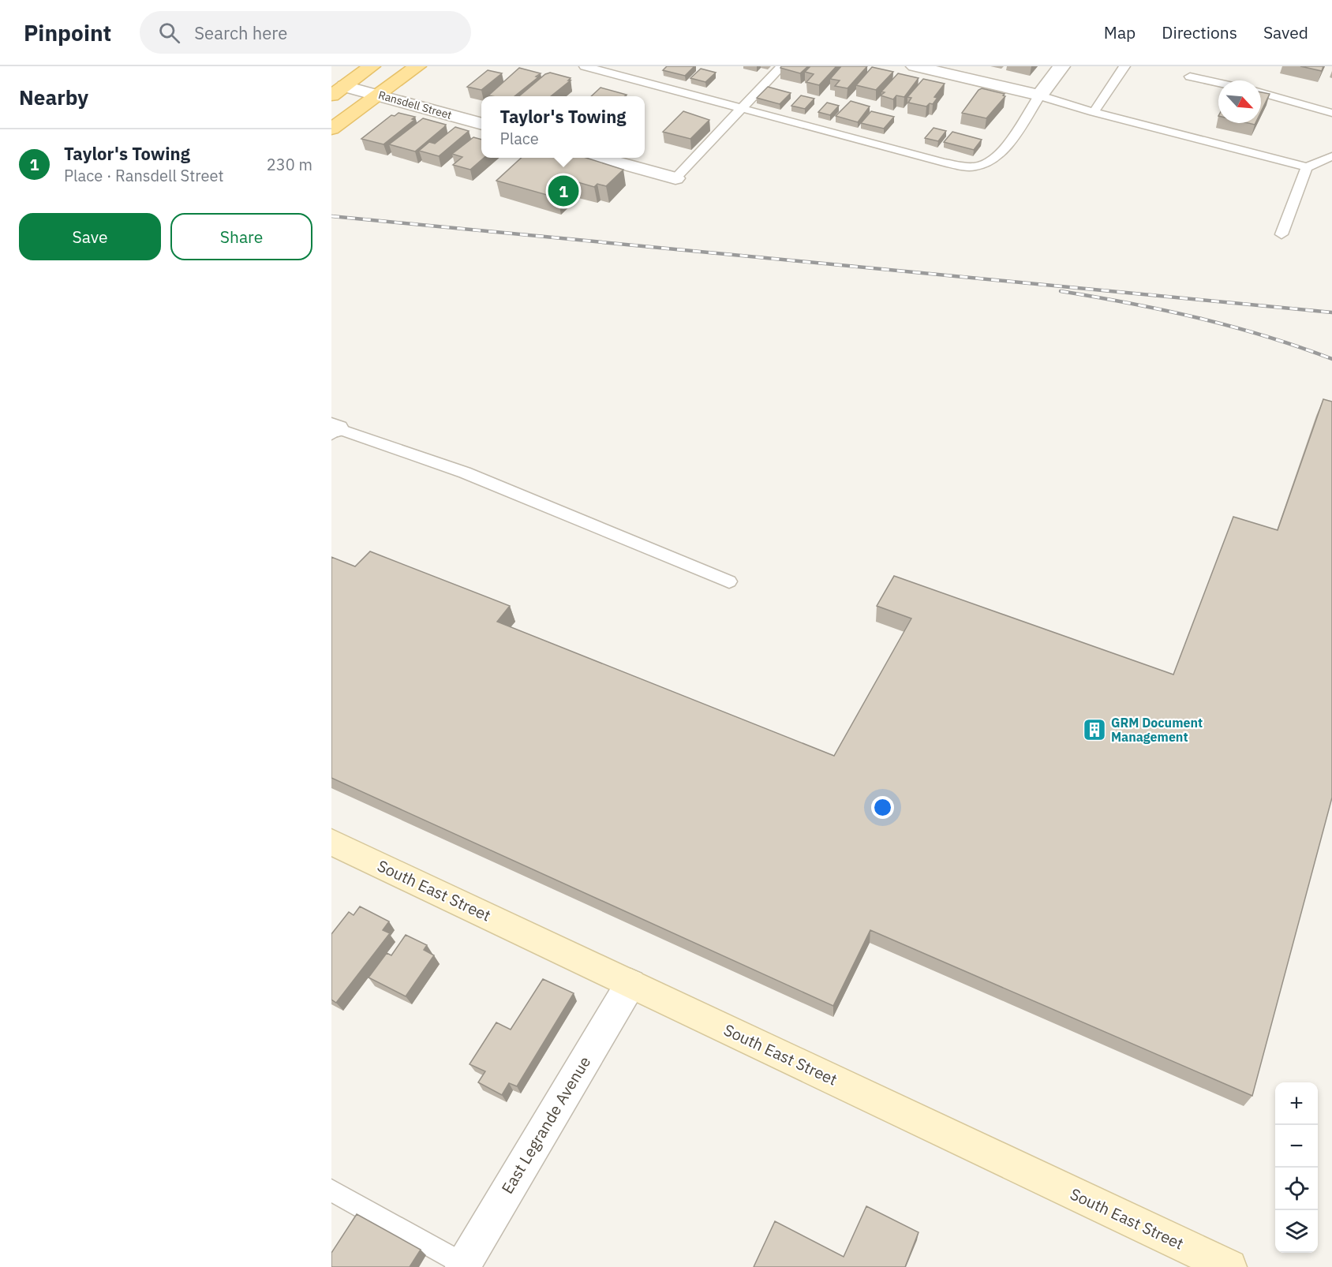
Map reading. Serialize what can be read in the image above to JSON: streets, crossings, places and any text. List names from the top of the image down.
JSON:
{
  "streets": {
    "main road": ["South East Street"],
    "street": ["Ransdell Street", "East Legrande Avenue"]
  },
  "crossings": [
    ["South East Street", "East Legrande Avenue"]
  ],
  "places": {
    "building": ["GRM Document Management"]
  },
  "north": "bottom right",
  "page": {
    "header": "Pinpoint",
    "search": "Search here",
    "nav": ["Map", "Directions", "Saved"],
    "heading": "Nearby",
    "popup": ["Taylor's Towing", "Place"],
    "list": [
      {
        "mark": "1",
        "name": "Taylor's Towing",
        "note": "Place · Ransdell Street",
        "value": "230 m"
      }
    ],
    "pins": "1",
    "buttons": ["Save", "Share"],
    "map_buttons": ["+", "−"]
  }
}
